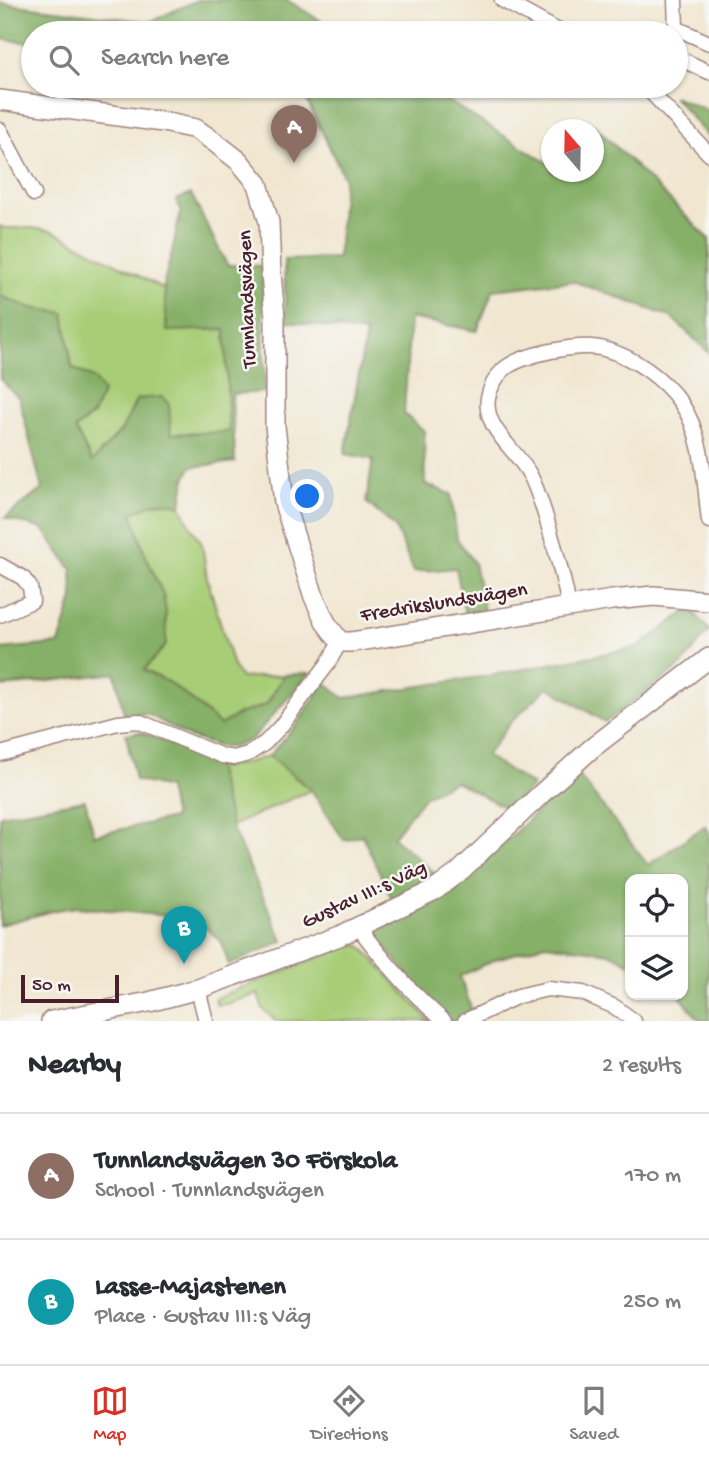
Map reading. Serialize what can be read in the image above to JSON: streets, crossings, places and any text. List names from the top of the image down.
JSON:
{
  "streets": {
    "street": ["Tunnlandsvägen", "Fredrikslundsvägen", "Gustav III:s Väg"]
  },
  "crossings": [
    ["Tunnlandsvägen", "Fredrikslundsvägen"]
  ],
  "scale_bar": "50 m",
  "north": "top",
  "page": {
    "search": "Search here",
    "pins": ["A", "B"],
    "scale": "50 m",
    "heading": ["Nearby", "2 results"],
    "list": [
      {
        "mark": "A",
        "name": "Tunnlandsvägen 30 Förskola",
        "note": "School · Tunnlandsvägen",
        "value": "170 m"
      },
      {
        "mark": "B",
        "name": "Lasse-Majastenen",
        "note": "Place · Gustav III:s Väg",
        "value": "250 m"
      }
    ],
    "nav": ["Map", "Directions", "Saved"]
  }
}
